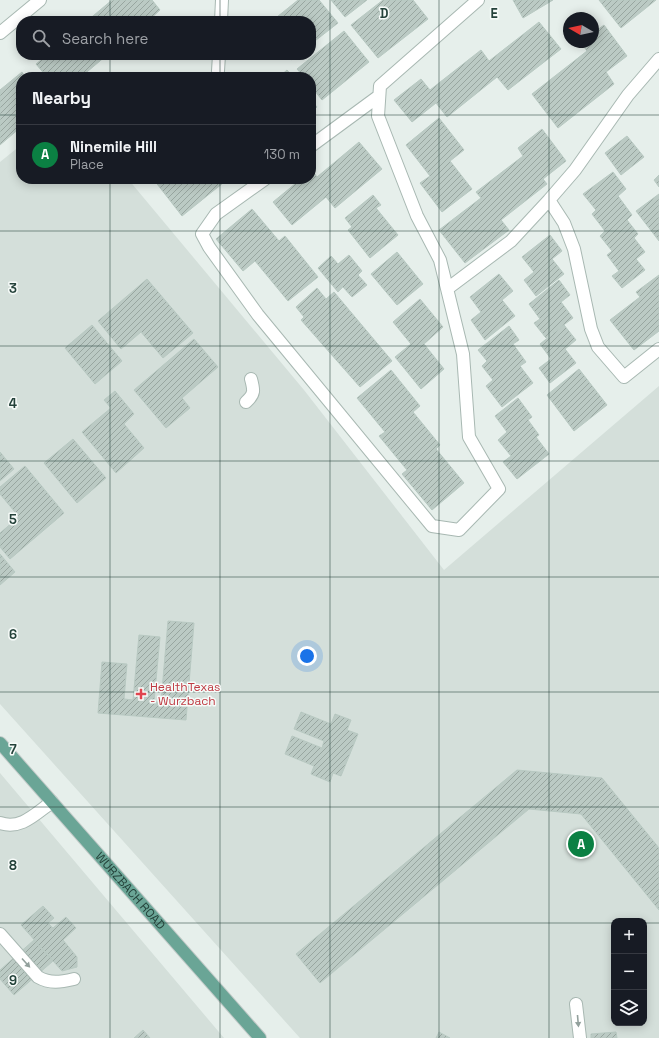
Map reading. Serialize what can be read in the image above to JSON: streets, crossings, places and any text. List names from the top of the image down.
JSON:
{
  "streets": {
    "main road": ["WURZBACH ROAD"]
  },
  "places": {
    "health": ["HealthTexas - Wurzbach"]
  },
  "north": "left",
  "page": {
    "search": "Search here",
    "heading": "Nearby",
    "list": [
      {
        "mark": "A",
        "name": "Ninemile Hill",
        "note": "Place",
        "value": "130 m"
      }
    ],
    "pins": "A",
    "map_buttons": ["+", "−"]
  },
  "grid": {
    "columns": ["D", "E"],
    "rows": [
      "3",
      "4",
      "5",
      "6",
      "7",
      "8",
      "9"
    ]
  }
}
